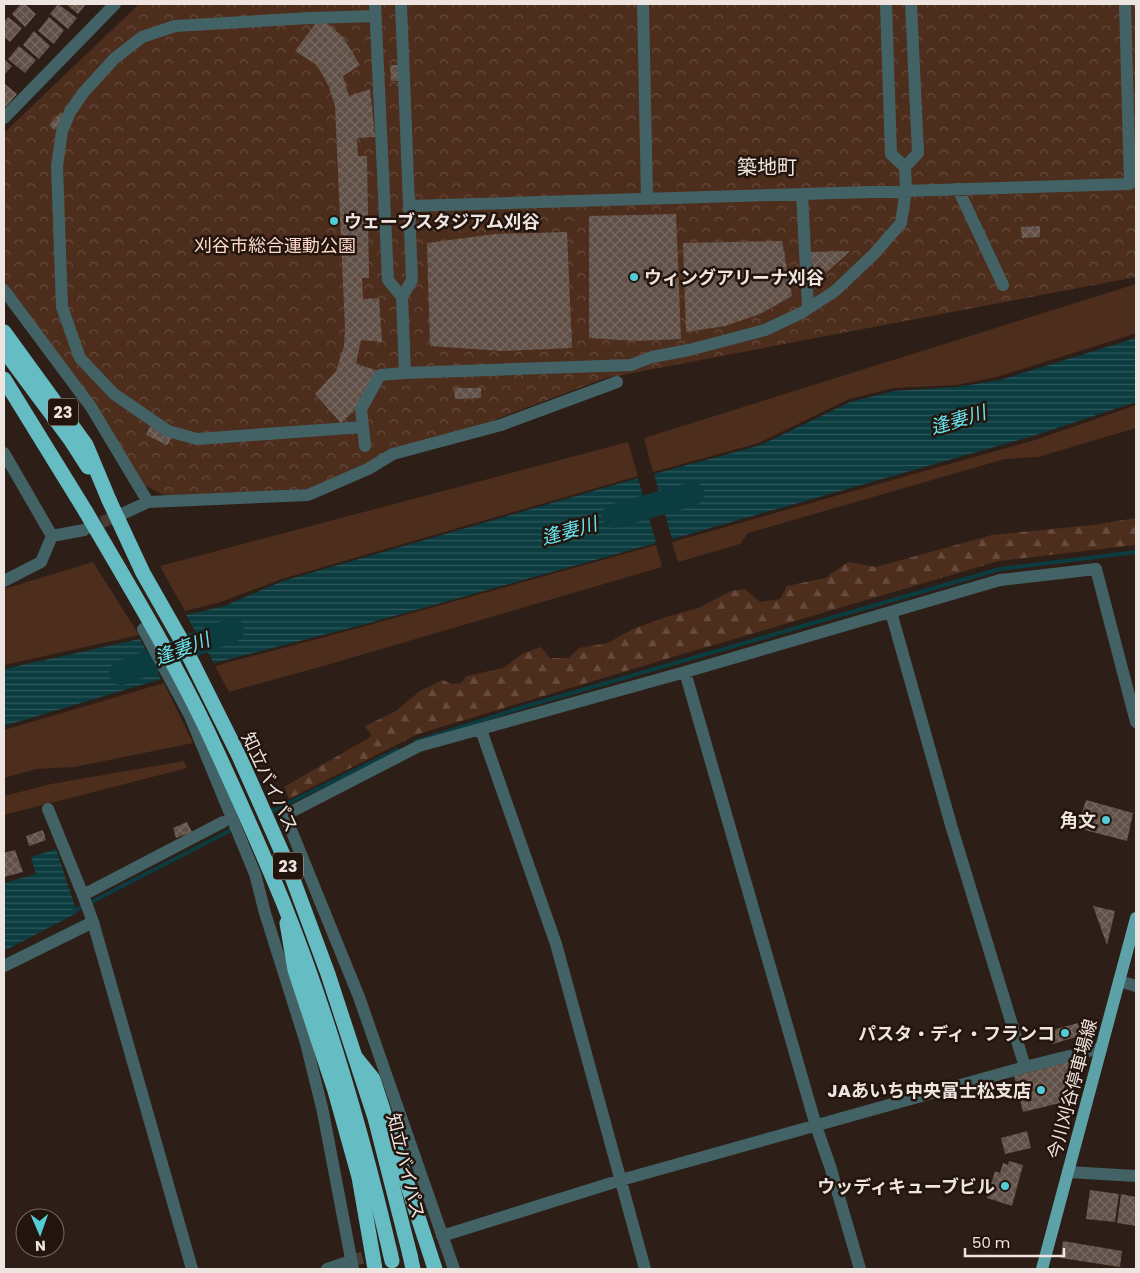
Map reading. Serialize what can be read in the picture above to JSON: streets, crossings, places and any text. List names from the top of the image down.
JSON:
{
  "streets": {
    "highway": ["23", "知立バイパス"],
    "main road": ["今川刈谷停車場線"]
  },
  "crossings": [
    ["23", "知立バイパス"]
  ],
  "districts": ["築地町"],
  "water": ["逢妻川"],
  "parks": ["刈谷市総合運動公園"],
  "places": [
    "ウェーブスタジアム刈谷",
    "ウィングアリーナ刈谷",
    "角文",
    "パスタ・ディ・フランコ",
    "JAあいち中央富士松支店",
    "ウッディキューブビル"
  ],
  "scale_bar": "50 m",
  "north": "bottom"
}
